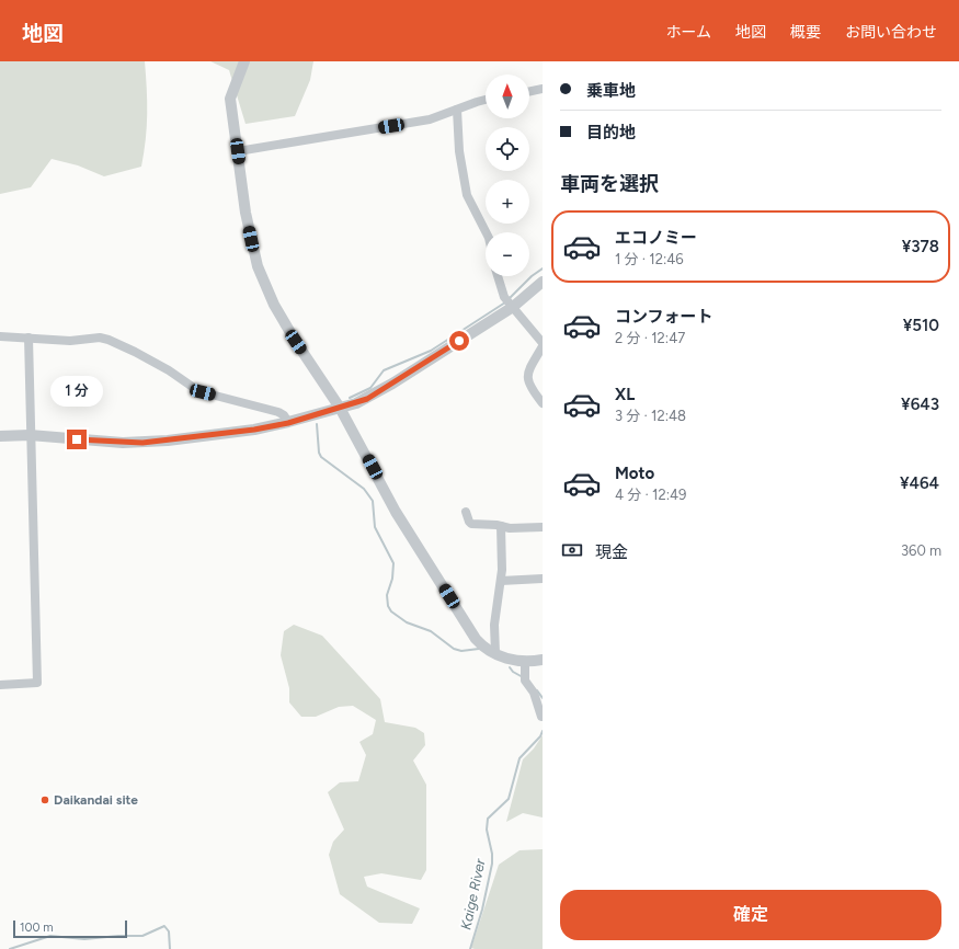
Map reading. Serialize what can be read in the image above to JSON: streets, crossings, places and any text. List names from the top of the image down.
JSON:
{
  "water": ["Kaige River"],
  "places": ["Daikandai site"],
  "scale_bar": "100 m",
  "north": "top",
  "page": {
    "header": "地図",
    "nav": [
      "ホーム",
      "地図",
      "概要",
      "お問い合わせ"
    ],
    "banner": ["乗車地", "目的地"],
    "map_buttons": ["+", "−"],
    "heading": "車両を選択",
    "list": [
      {
        "name": "エコノミー",
        "note": "1 分 · 12:46",
        "value": "¥378"
      },
      {
        "name": "コンフォート",
        "note": "2 分 · 12:47",
        "value": "¥510"
      },
      {
        "name": "XL",
        "note": "3 分 · 12:48",
        "value": "¥643"
      },
      {
        "name": "Moto",
        "note": "4 分 · 12:49",
        "value": "¥464"
      }
    ],
    "bubble": "1 分",
    "pay": ["現金", "360 m"],
    "buttons": "確定",
    "scale": "100 m"
  }
}
